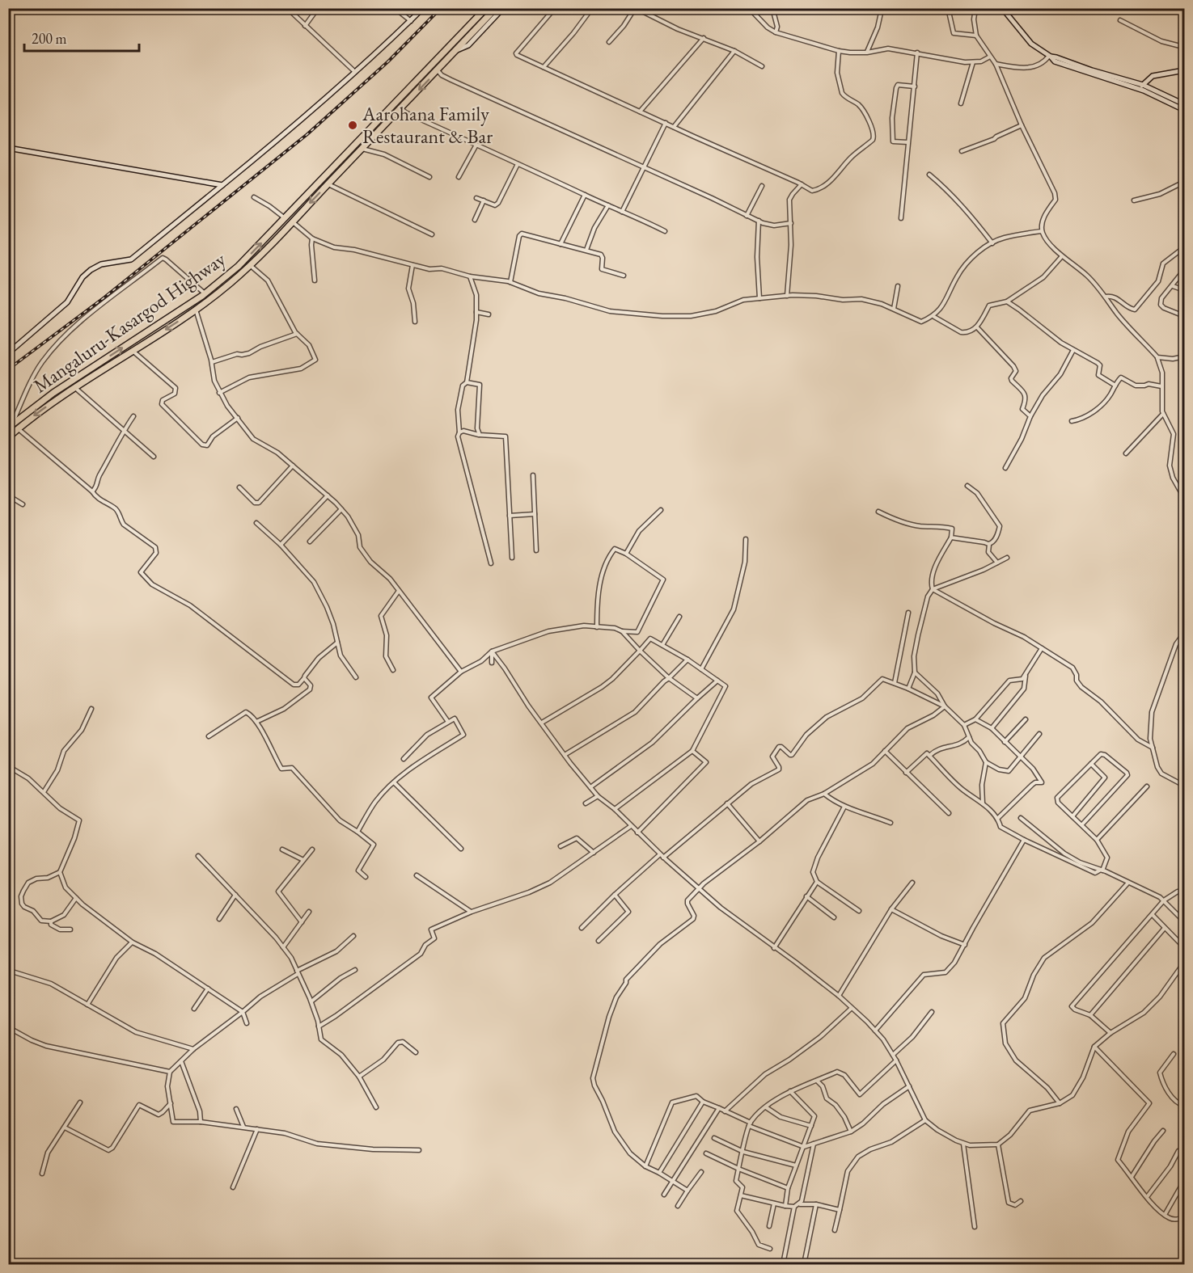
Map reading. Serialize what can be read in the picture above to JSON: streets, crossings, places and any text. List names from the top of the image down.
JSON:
{
  "streets": {
    "highway": ["Mangaluru-Kasargod Highway"]
  },
  "places": ["Aarohana Family Restaurant & Bar"],
  "scale_bar": "200 m"
}
